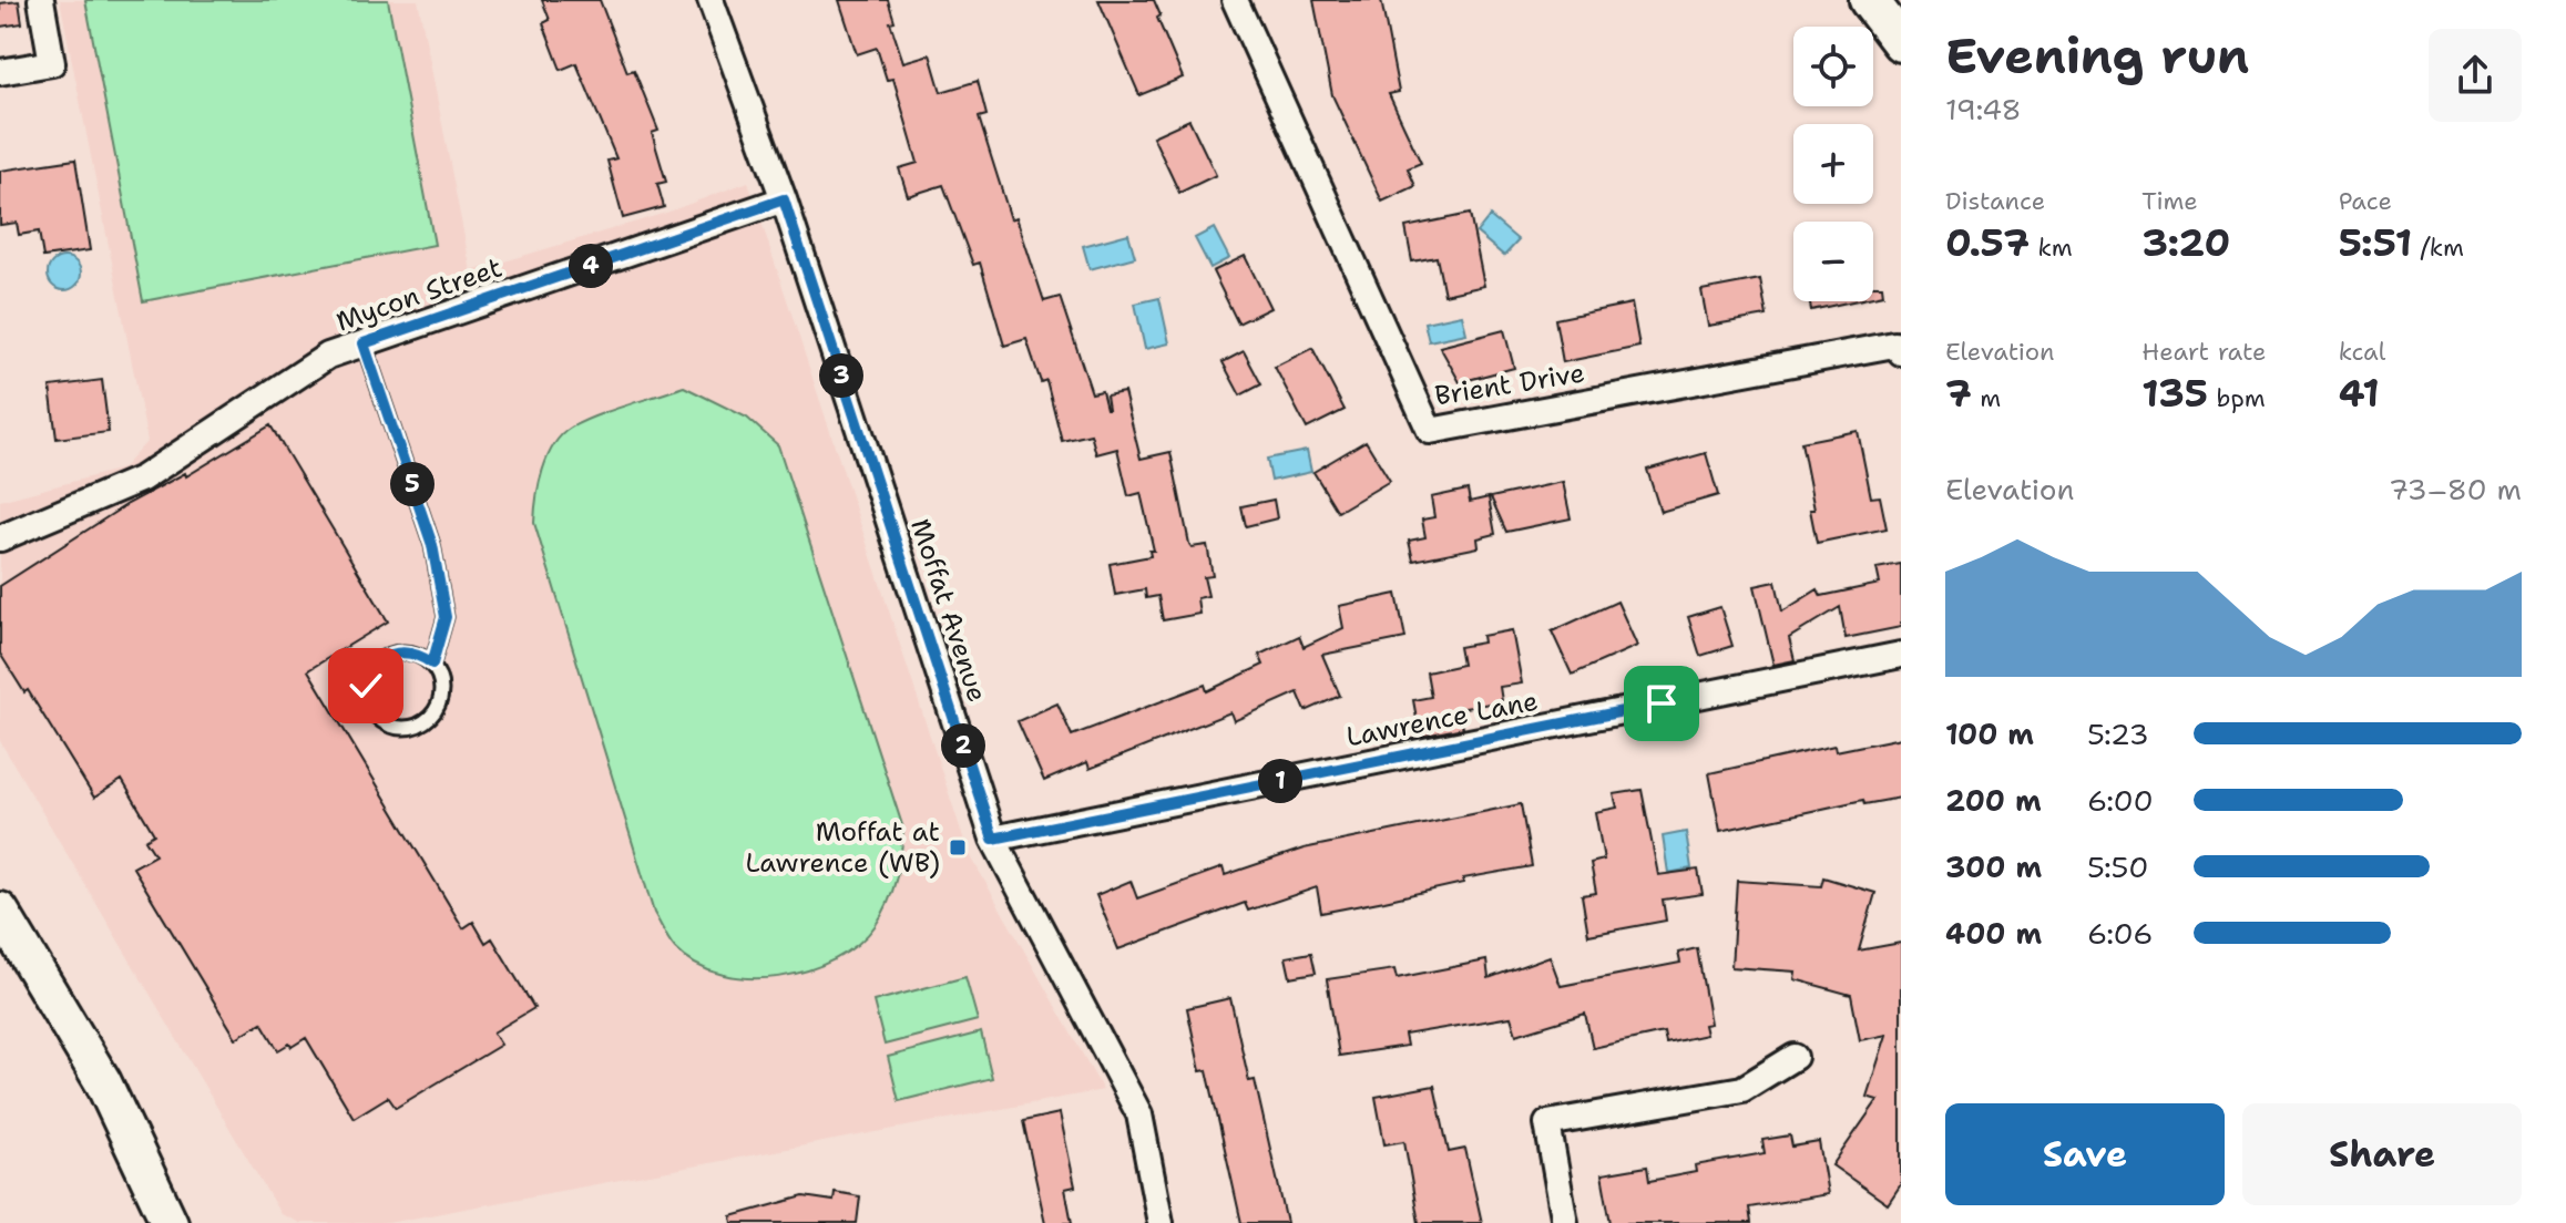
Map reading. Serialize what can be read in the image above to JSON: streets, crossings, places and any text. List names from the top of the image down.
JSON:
{
  "streets": {
    "street": [
      "Mycon Street",
      "Brient Drive",
      "Moffat Avenue",
      "Lawrence Lane"
    ]
  },
  "crossings": [
    ["Mycon Street", "Moffat Avenue"],
    ["Moffat Avenue", "Lawrence Lane"]
  ],
  "places": {
    "transit": ["Moffat at Lawrence (WB)"]
  },
  "page": {
    "heading": ["Evening run", "19:48"],
    "map_buttons": ["+", "−"],
    "stats": [
      ["Distance", "0.57 km"],
      ["Time", "3:20"],
      ["Pace", "5:51 /km"],
      ["Elevation", "7 m"],
      ["Heart rate", "135 bpm"],
      ["kcal", "41"]
    ],
    "pins": [
      "4",
      "3",
      "5",
      "2",
      "1"
    ],
    "chart": ["Elevation", "73–80 m"],
    "list": [
      {
        "name": "100 m",
        "note": "5:23"
      },
      {
        "name": "200 m",
        "note": "6:00"
      },
      {
        "name": "300 m",
        "note": "5:50"
      },
      {
        "name": "400 m",
        "note": "6:06"
      }
    ],
    "buttons": ["Save", "Share"]
  }
}
